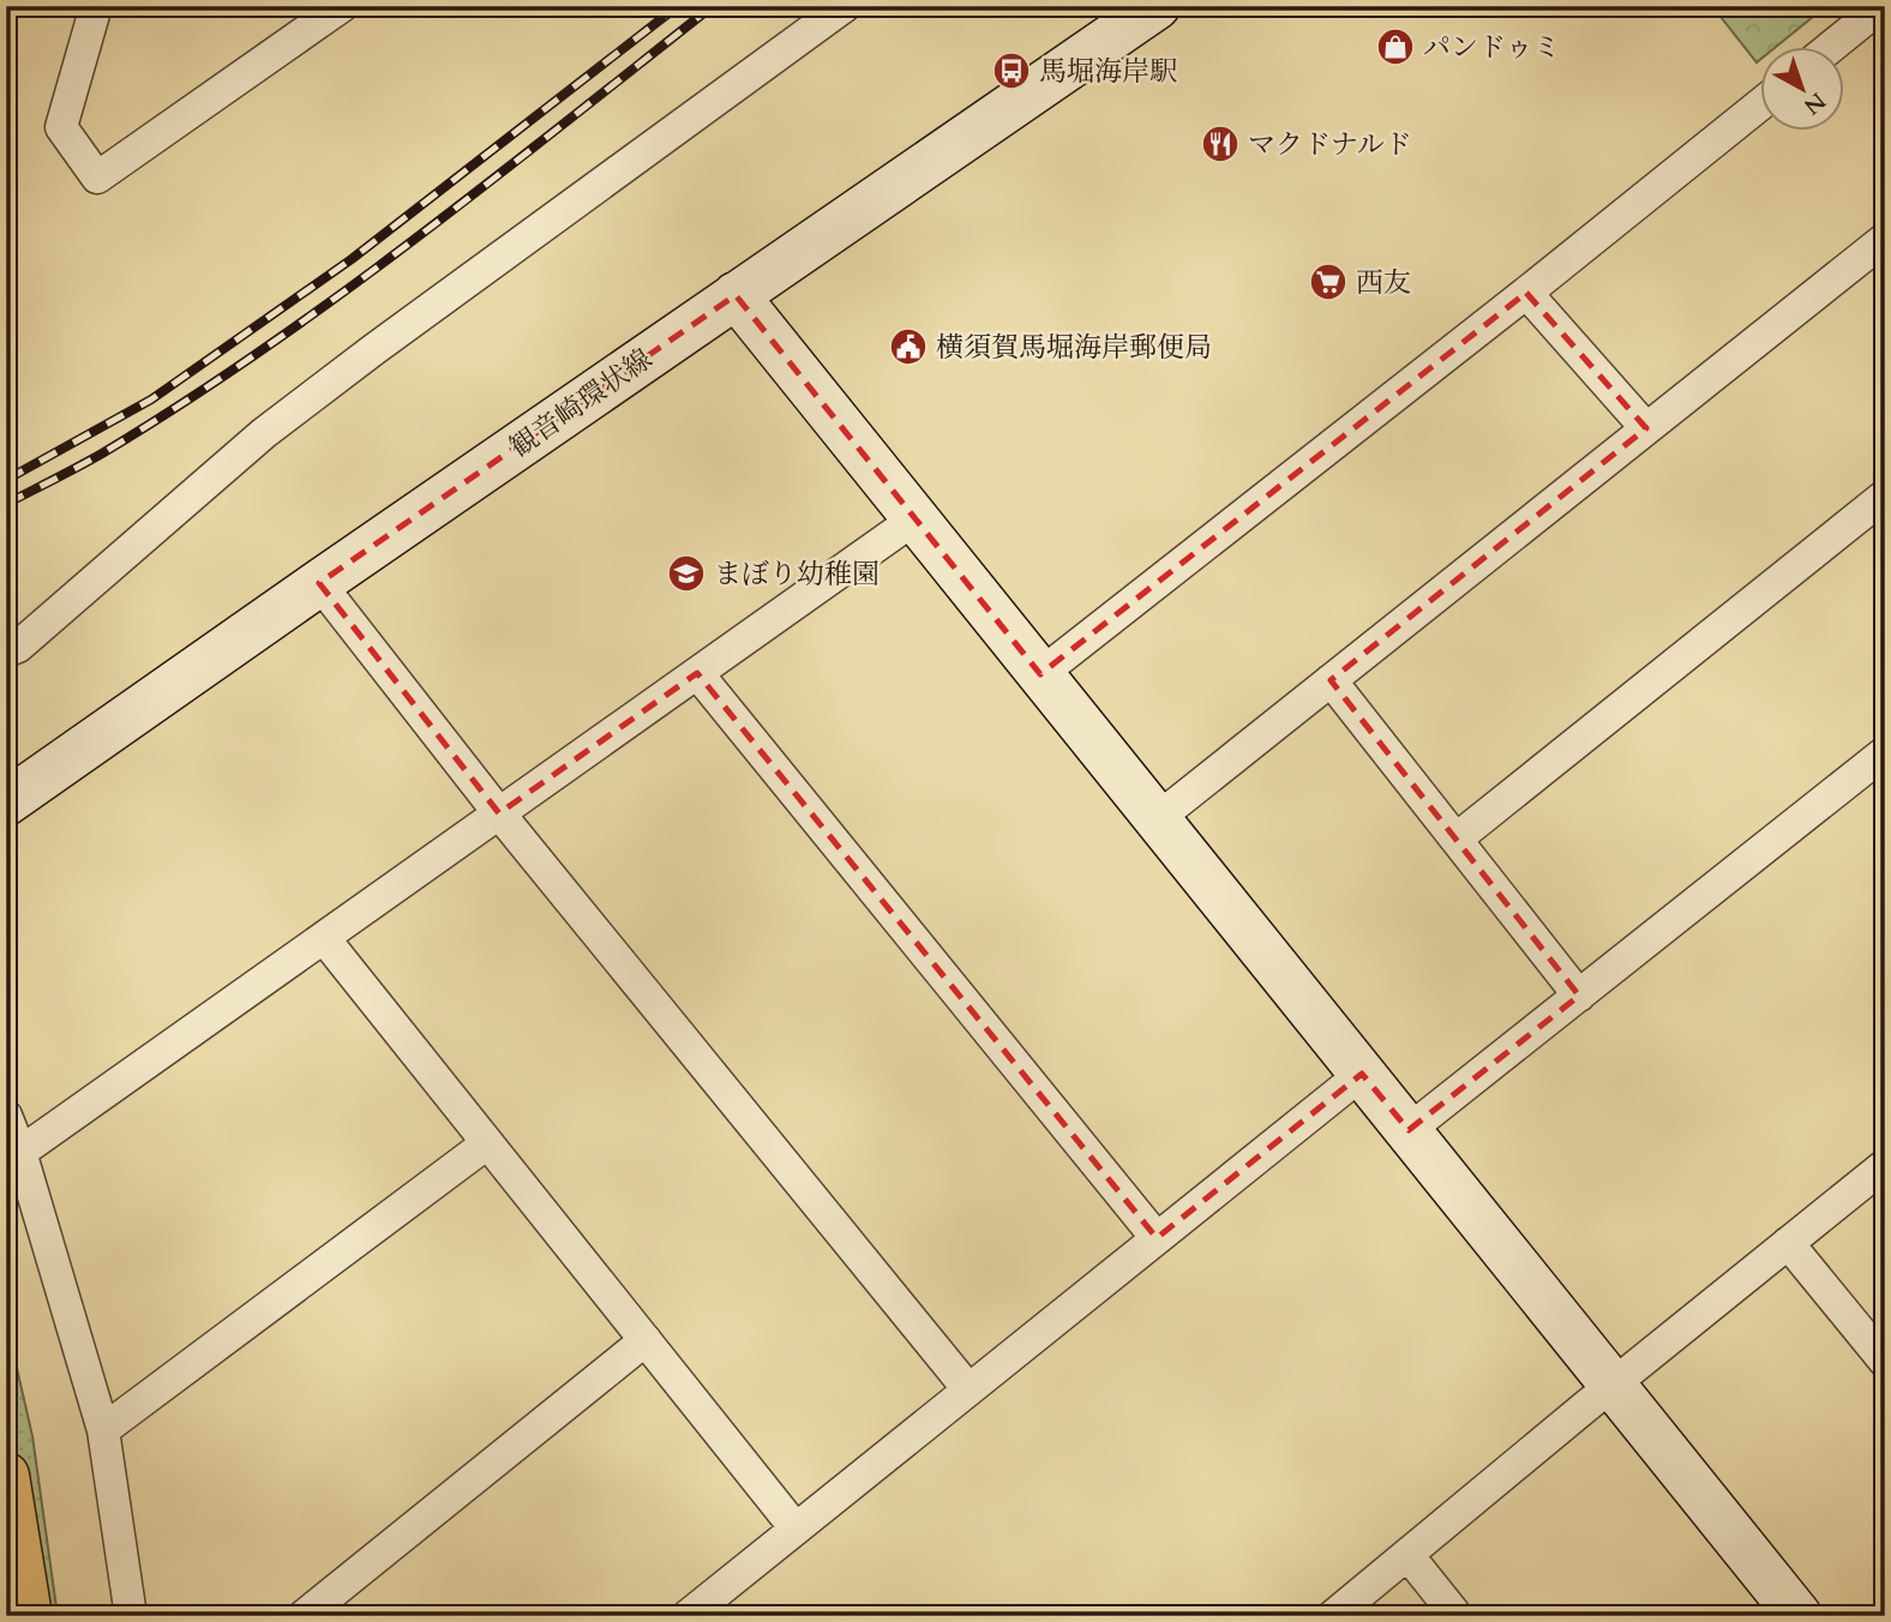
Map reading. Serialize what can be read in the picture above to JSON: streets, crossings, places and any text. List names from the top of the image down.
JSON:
{
  "streets": {
    "street": ["観音崎環状線"]
  },
  "places": {
    "shop": ["パンドゥミ"],
    "bus stop": ["馬堀海岸駅"],
    "restaurant": ["マクドナルド"],
    "supermarket": ["西友"],
    "public building": ["横須賀馬堀海岸郵便局"],
    "school or university": ["まぼり幼稚園"]
  },
  "north": "bottom right"
}
